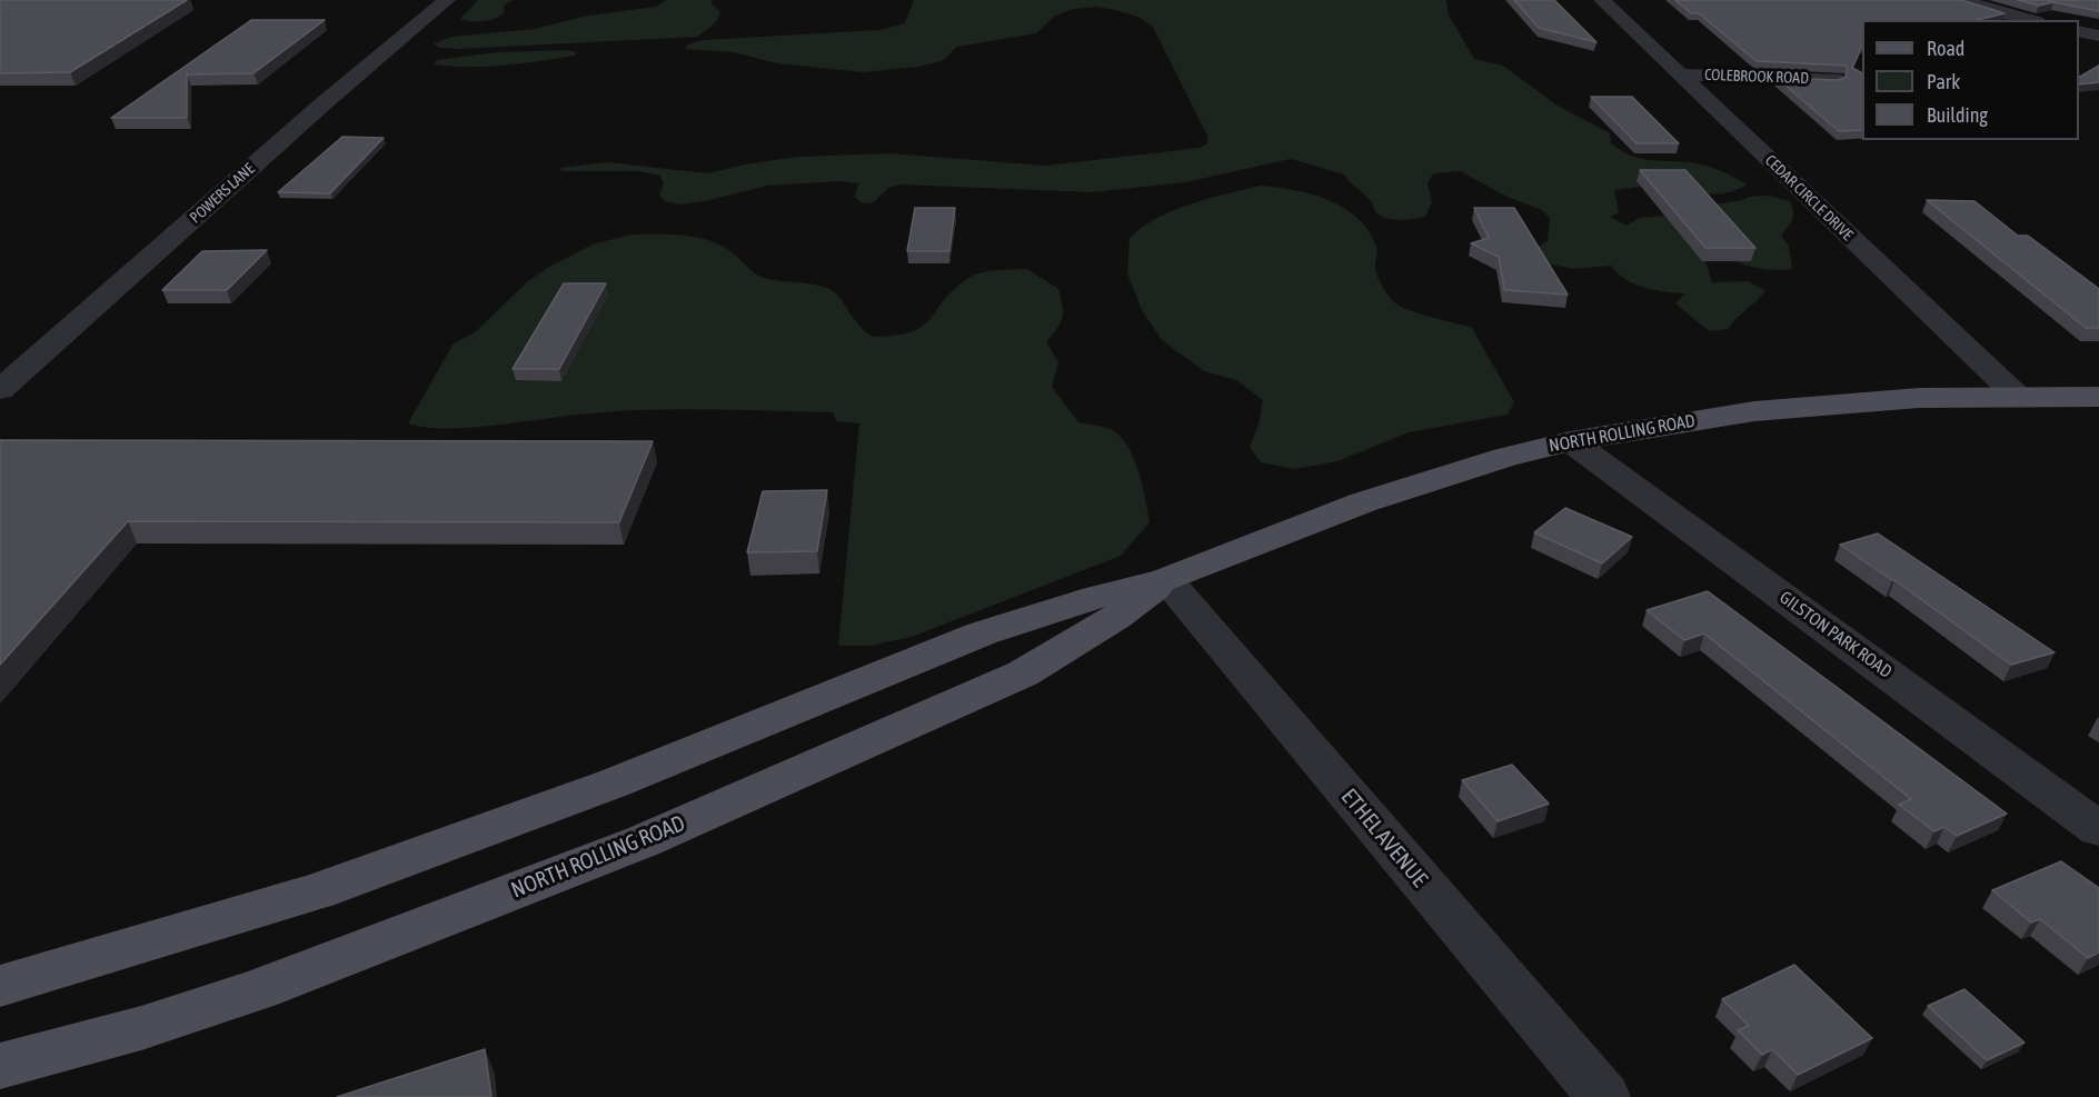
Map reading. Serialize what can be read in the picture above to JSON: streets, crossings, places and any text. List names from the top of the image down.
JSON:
{
  "streets": {
    "main road": ["NORTH ROLLING ROAD"],
    "street": [
      "COLEBROOK ROAD",
      "POWERS LANE",
      "CEDAR CIRCLE DRIVE",
      "GILSTON PARK ROAD",
      "ETHEL AVENUE"
    ]
  },
  "crossings": [
    ["COLEBROOK ROAD", "CEDAR CIRCLE DRIVE"],
    ["CEDAR CIRCLE DRIVE", "NORTH ROLLING ROAD"],
    ["NORTH ROLLING ROAD", "GILSTON PARK ROAD"],
    ["NORTH ROLLING ROAD", "ETHEL AVENUE"]
  ],
  "legend": ["Road", "Park", "Building"]
}
